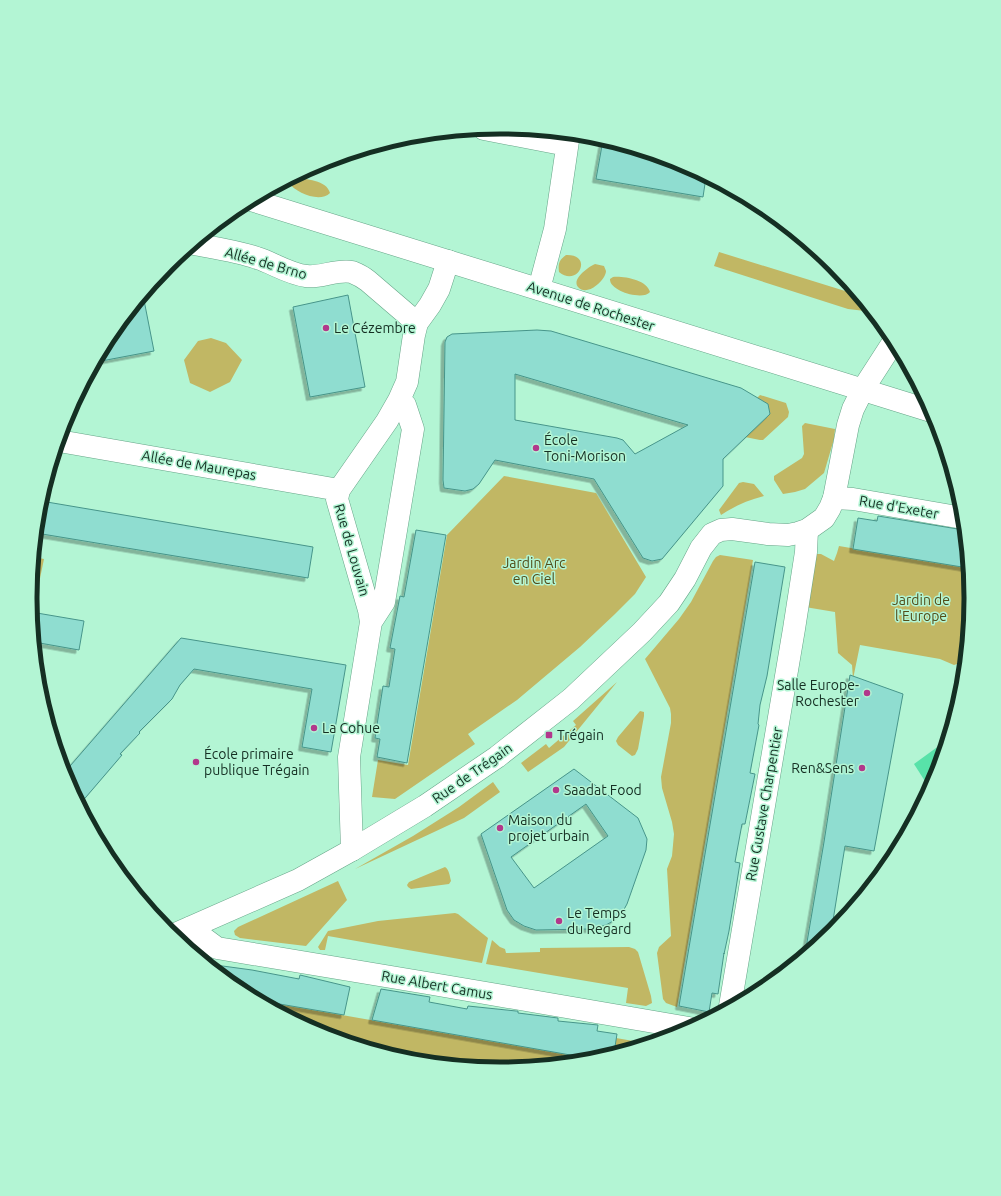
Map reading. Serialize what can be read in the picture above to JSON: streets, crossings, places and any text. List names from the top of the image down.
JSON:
{
  "streets": {
    "street": [
      "Allée de Brno",
      "Avenue de Rochester",
      "Allée de Maurepas",
      "Rue d'Exeter",
      "Rue de Louvain",
      "Rue de Trégain",
      "Rue Gustave Charpentier",
      "Rue Albert Camus"
    ]
  },
  "crossings": [
    ["Allée de Brno", "Rue de Louvain"],
    ["Avenue de Rochester", "Rue de Louvain"],
    ["Allée de Maurepas", "Rue de Louvain"],
    ["Rue de Louvain", "Rue de Trégain"],
    ["Rue de Trégain", "Rue Gustave Charpentier"],
    ["Rue de Trégain", "Rue Albert Camus"]
  ],
  "parks": ["Jardin Arc en Ciel", "Jardin de l'Europe"],
  "places": {
    "other": [
      "Le Cézembre",
      "École Toni-Morison",
      "Salle Europe- Rochester",
      "La Cohue",
      "École primaire publique Trégain",
      "Ren&Sens",
      "Saadat Food",
      "Maison du projet urbain",
      "Le Temps du Regard"
    ],
    "transit": ["Trégain"]
  }
}
